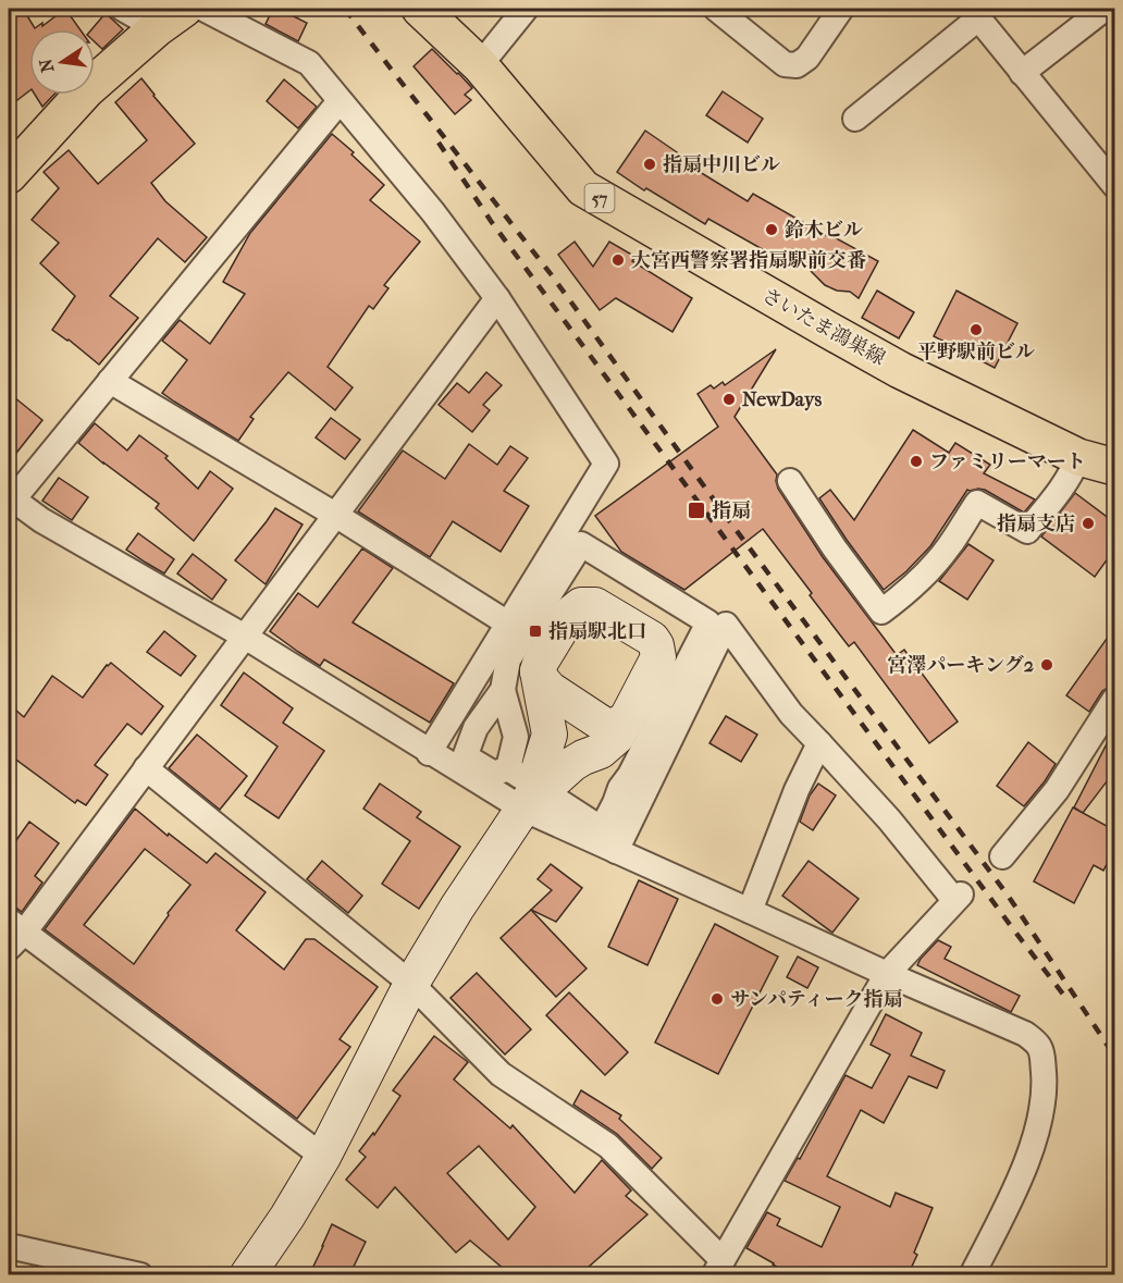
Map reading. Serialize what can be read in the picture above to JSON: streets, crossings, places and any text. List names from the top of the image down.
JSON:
{
  "streets": {
    "main road": ["57", "さいたま鴻巣線"]
  },
  "places": {
    "other": [
      "指扇中川ビル",
      "鈴木ビル",
      "大宮西警察署指扇駅前交番",
      "平野駅前ビル",
      "NewDays",
      "ファミリーマート",
      "指扇支店",
      "宮澤パーキング2",
      "サンパティーク指扇"
    ],
    "transit": ["指扇", "指扇駅北口"]
  },
  "north": "left"
}
